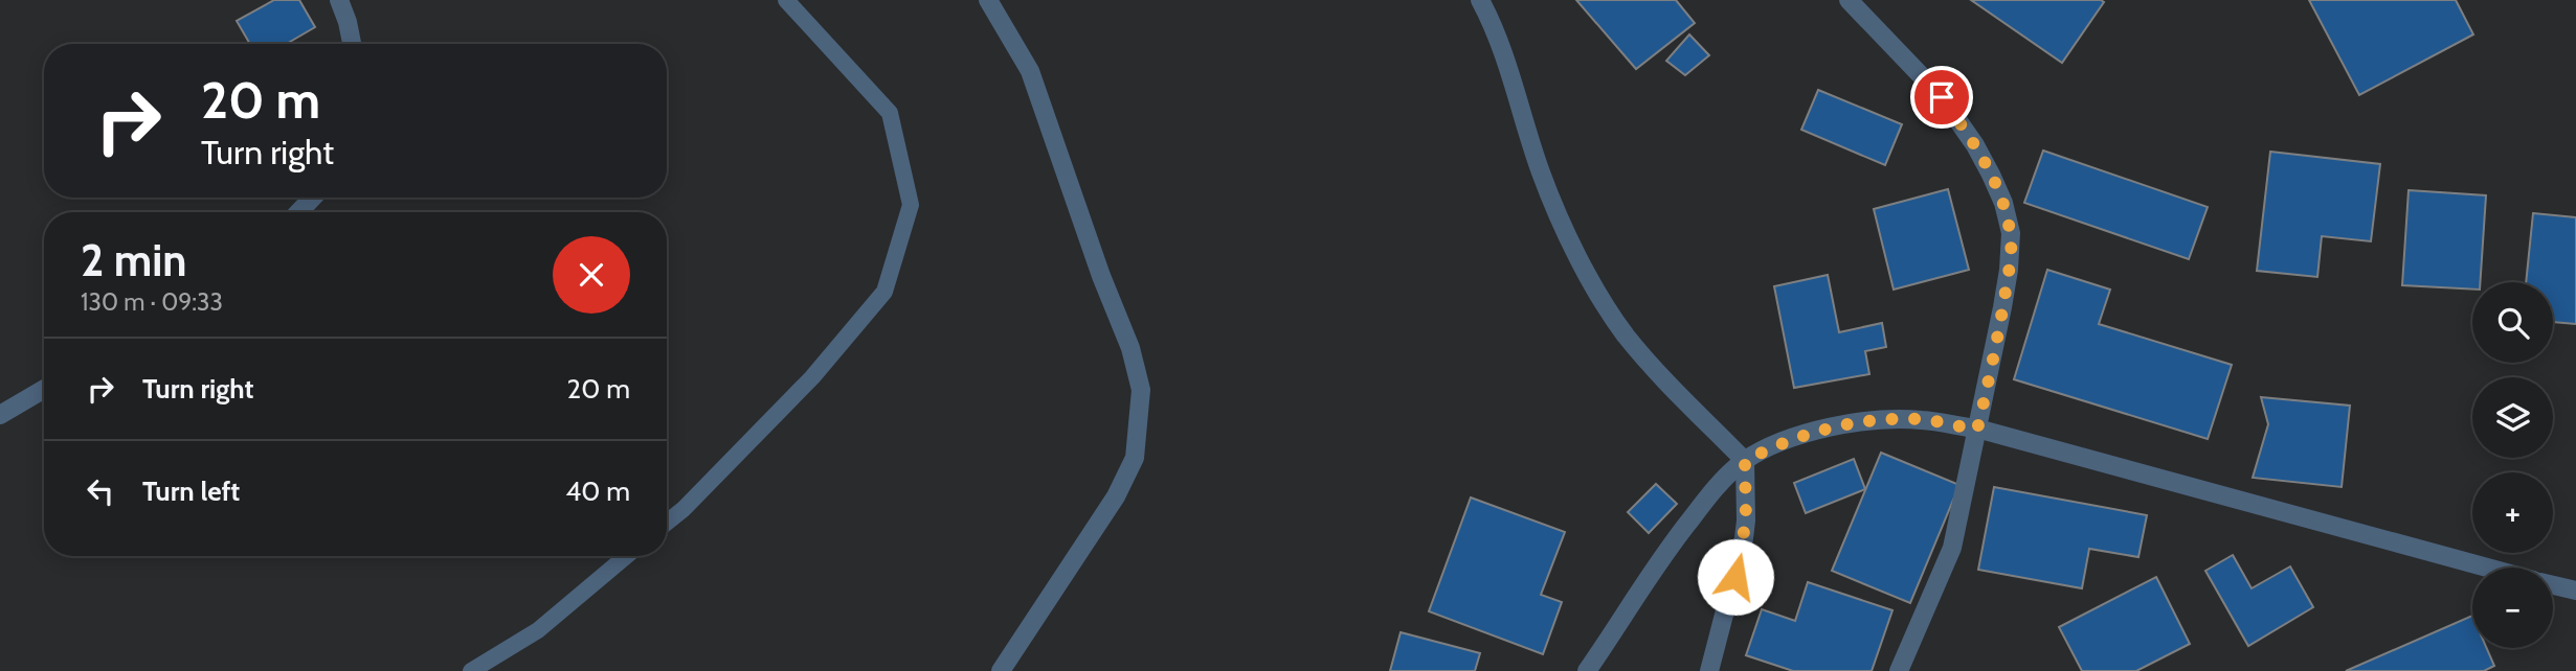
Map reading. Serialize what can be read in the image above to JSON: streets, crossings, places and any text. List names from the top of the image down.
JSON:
{
  "page": {
    "turn": ["20 m", "Turn right"],
    "heading": ["2 min", "130 m · 09:33"],
    "map_buttons": ["+", "−"],
    "list": [
      {
        "name": "Turn right",
        "value": "20 m"
      },
      {
        "name": "Turn left",
        "value": "40 m"
      }
    ]
  }
}
